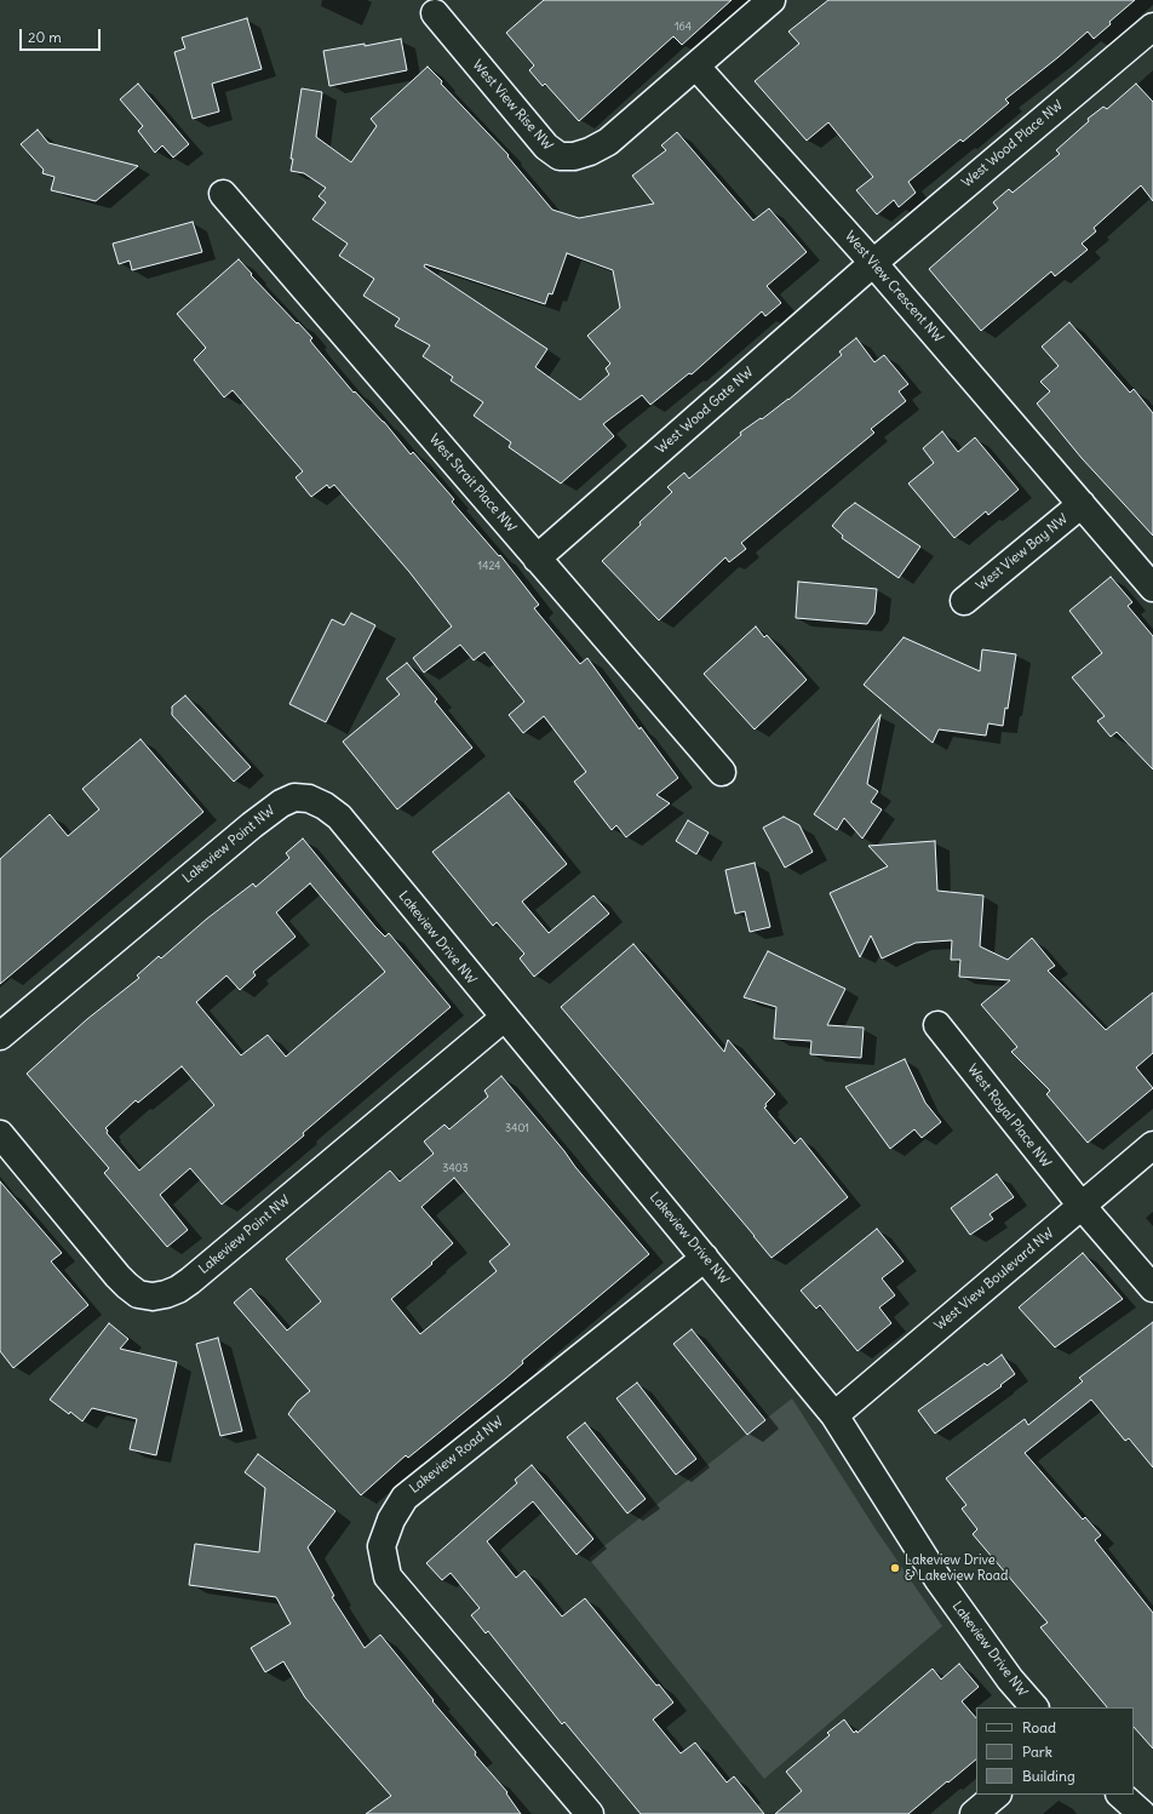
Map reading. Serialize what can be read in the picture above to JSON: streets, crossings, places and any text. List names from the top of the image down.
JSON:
{
  "streets": {
    "street": [
      "West View Rise NW",
      "West Wood Place NW",
      "West View Crescent NW",
      "West Wood Gate NW",
      "West Strait Place NW",
      "West View Bay NW",
      "Lakeview Point NW",
      "Lakeview Drive NW",
      "West Royal Place NW",
      "West View Boulevard NW",
      "Lakeview Road NW"
    ]
  },
  "crossings": [
    ["West View Rise NW", "West View Crescent NW"],
    ["West Wood Place NW", "West View Crescent NW"],
    ["West Wood Place NW", "West Wood Gate NW"],
    ["West View Crescent NW", "West Wood Gate NW"],
    ["West View Crescent NW", "West View Bay NW"],
    ["West Wood Gate NW", "West Strait Place NW"],
    ["Lakeview Point NW", "Lakeview Drive NW"],
    ["Lakeview Drive NW", "West View Boulevard NW"],
    ["Lakeview Drive NW", "Lakeview Road NW"],
    ["West Royal Place NW", "West View Boulevard NW"]
  ],
  "places": ["Lakeview Drive & Lakeview Road"],
  "house_numbers": [
    "164",
    "1424",
    "3401",
    "3403"
  ],
  "legend": ["Road", "Park", "Building"],
  "scale_bar": "20 m"
}
